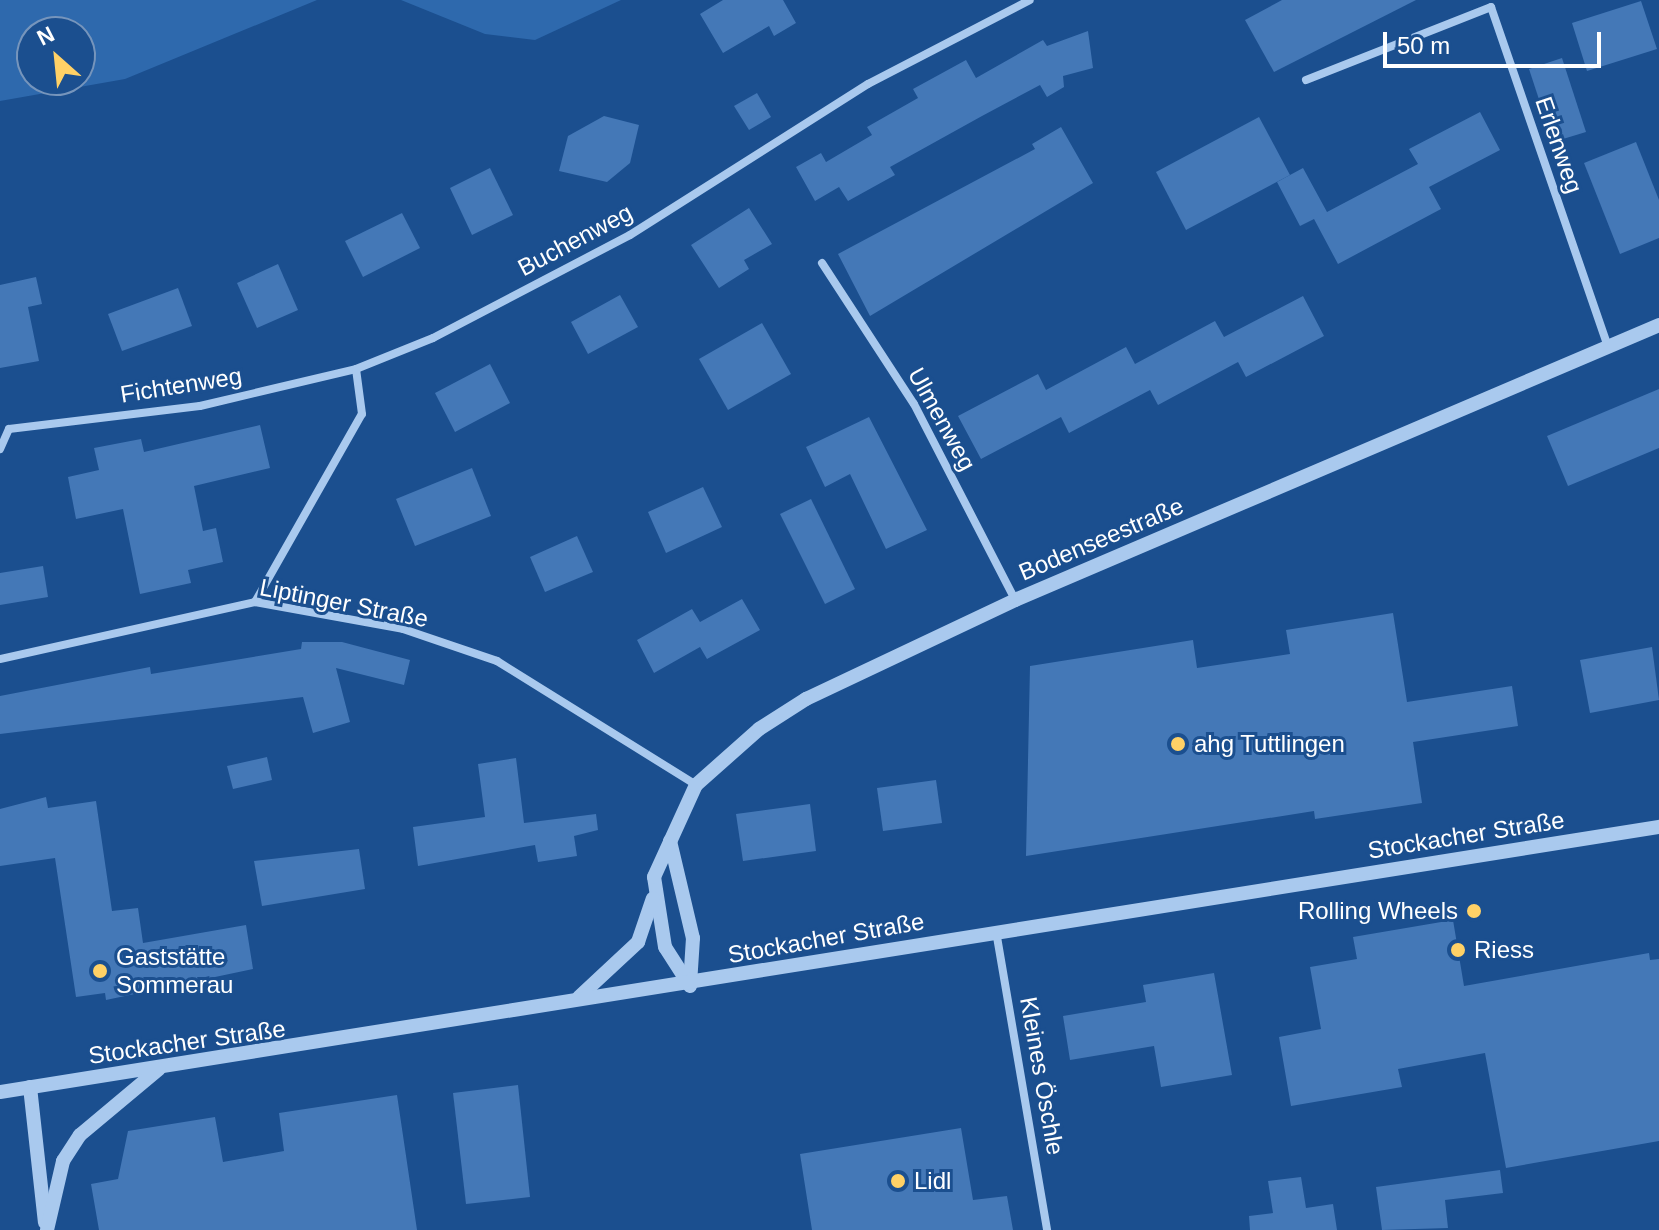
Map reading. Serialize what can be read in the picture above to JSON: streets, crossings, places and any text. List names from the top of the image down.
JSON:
{
  "streets": {
    "street": [
      "Erlenweg",
      "Buchenweg",
      "Fichtenweg",
      "Ulmenweg",
      "Bodenseestraße",
      "Liptinger Straße",
      "Stockacher Straße",
      "Kleines Öschle"
    ]
  },
  "crossings": [
    ["Erlenweg", "Bodenseestraße"],
    ["Buchenweg", "Fichtenweg"],
    ["Ulmenweg", "Bodenseestraße"],
    ["Bodenseestraße", "Liptinger Straße"],
    ["Bodenseestraße", "Stockacher Straße"],
    ["Stockacher Straße", "Kleines Öschle"]
  ],
  "places": [
    "ahg Tuttlingen",
    "Rolling Wheels",
    "Riess",
    "Gaststätte Sommerau",
    "Lidl"
  ],
  "scale_bar": "50 m",
  "north": "top left"
}
